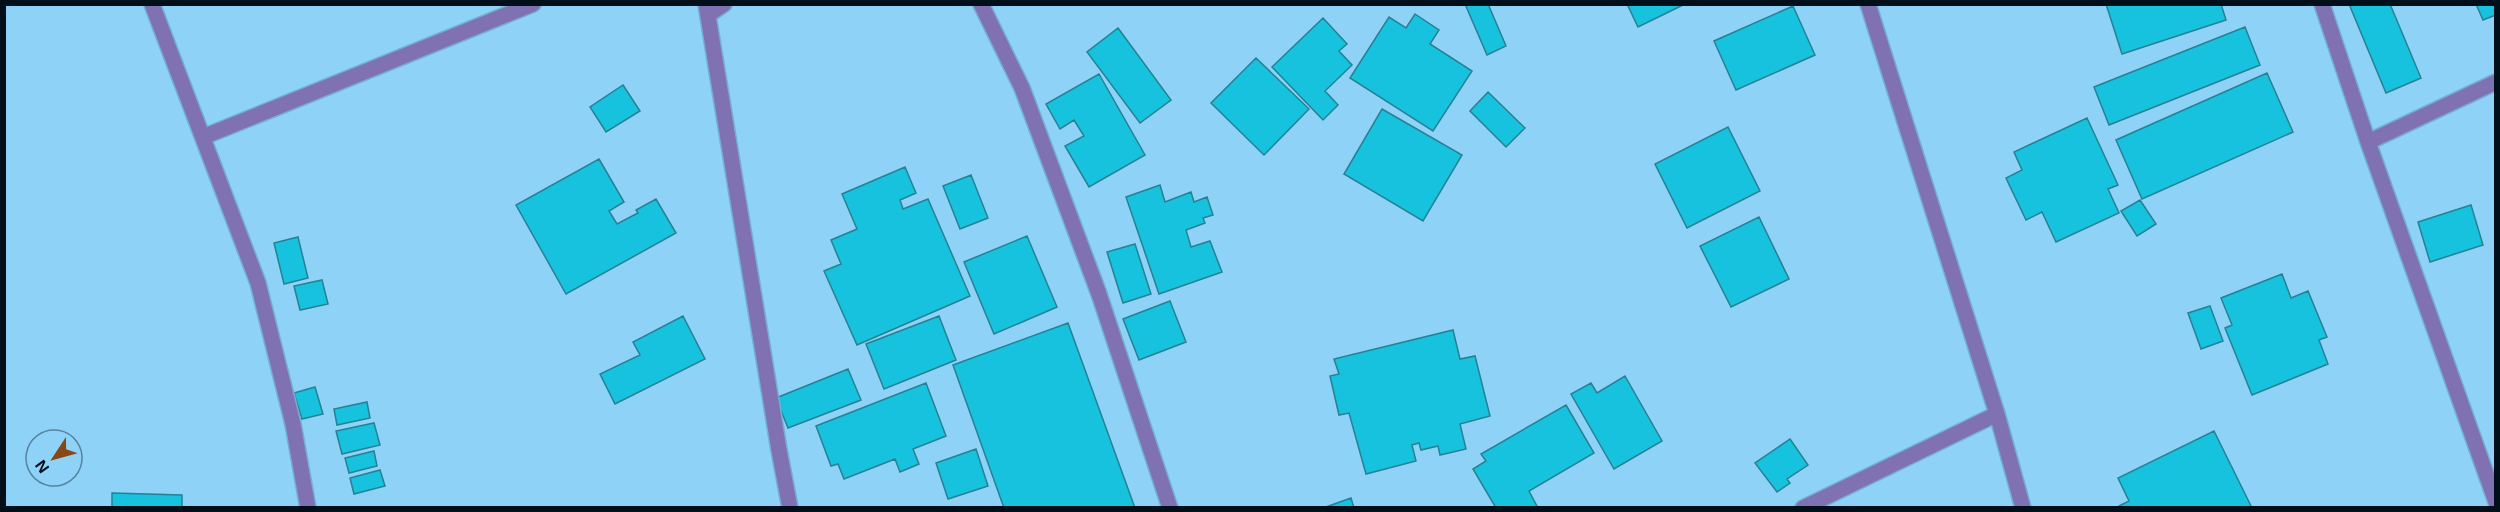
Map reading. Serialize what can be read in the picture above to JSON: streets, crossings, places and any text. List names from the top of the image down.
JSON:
{
  "north": "bottom left"
}
